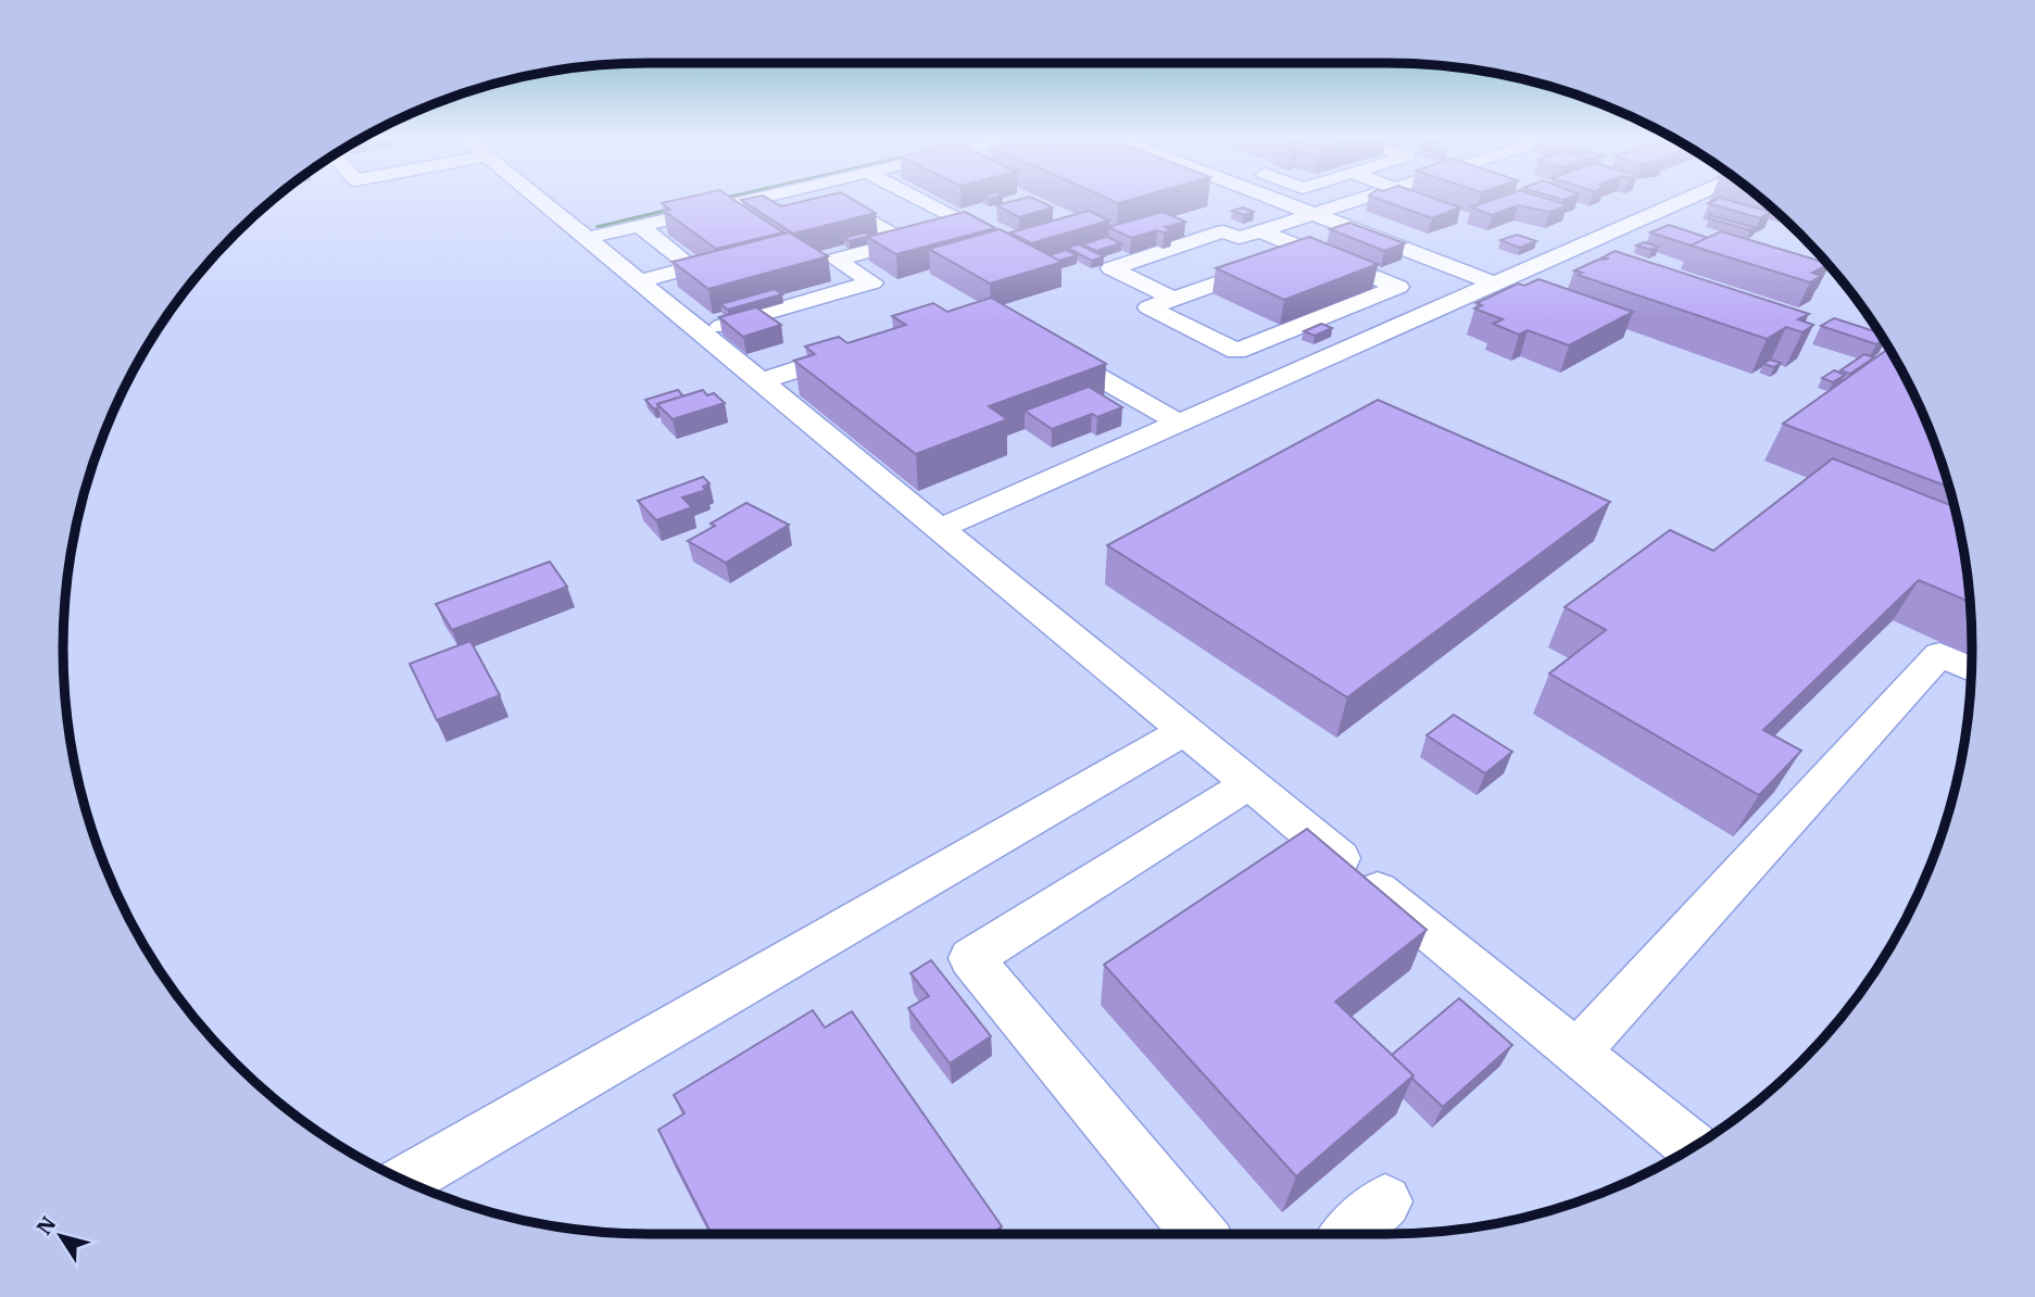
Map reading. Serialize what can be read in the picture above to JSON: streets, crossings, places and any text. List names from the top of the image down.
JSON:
{
  "north": "top left"
}
